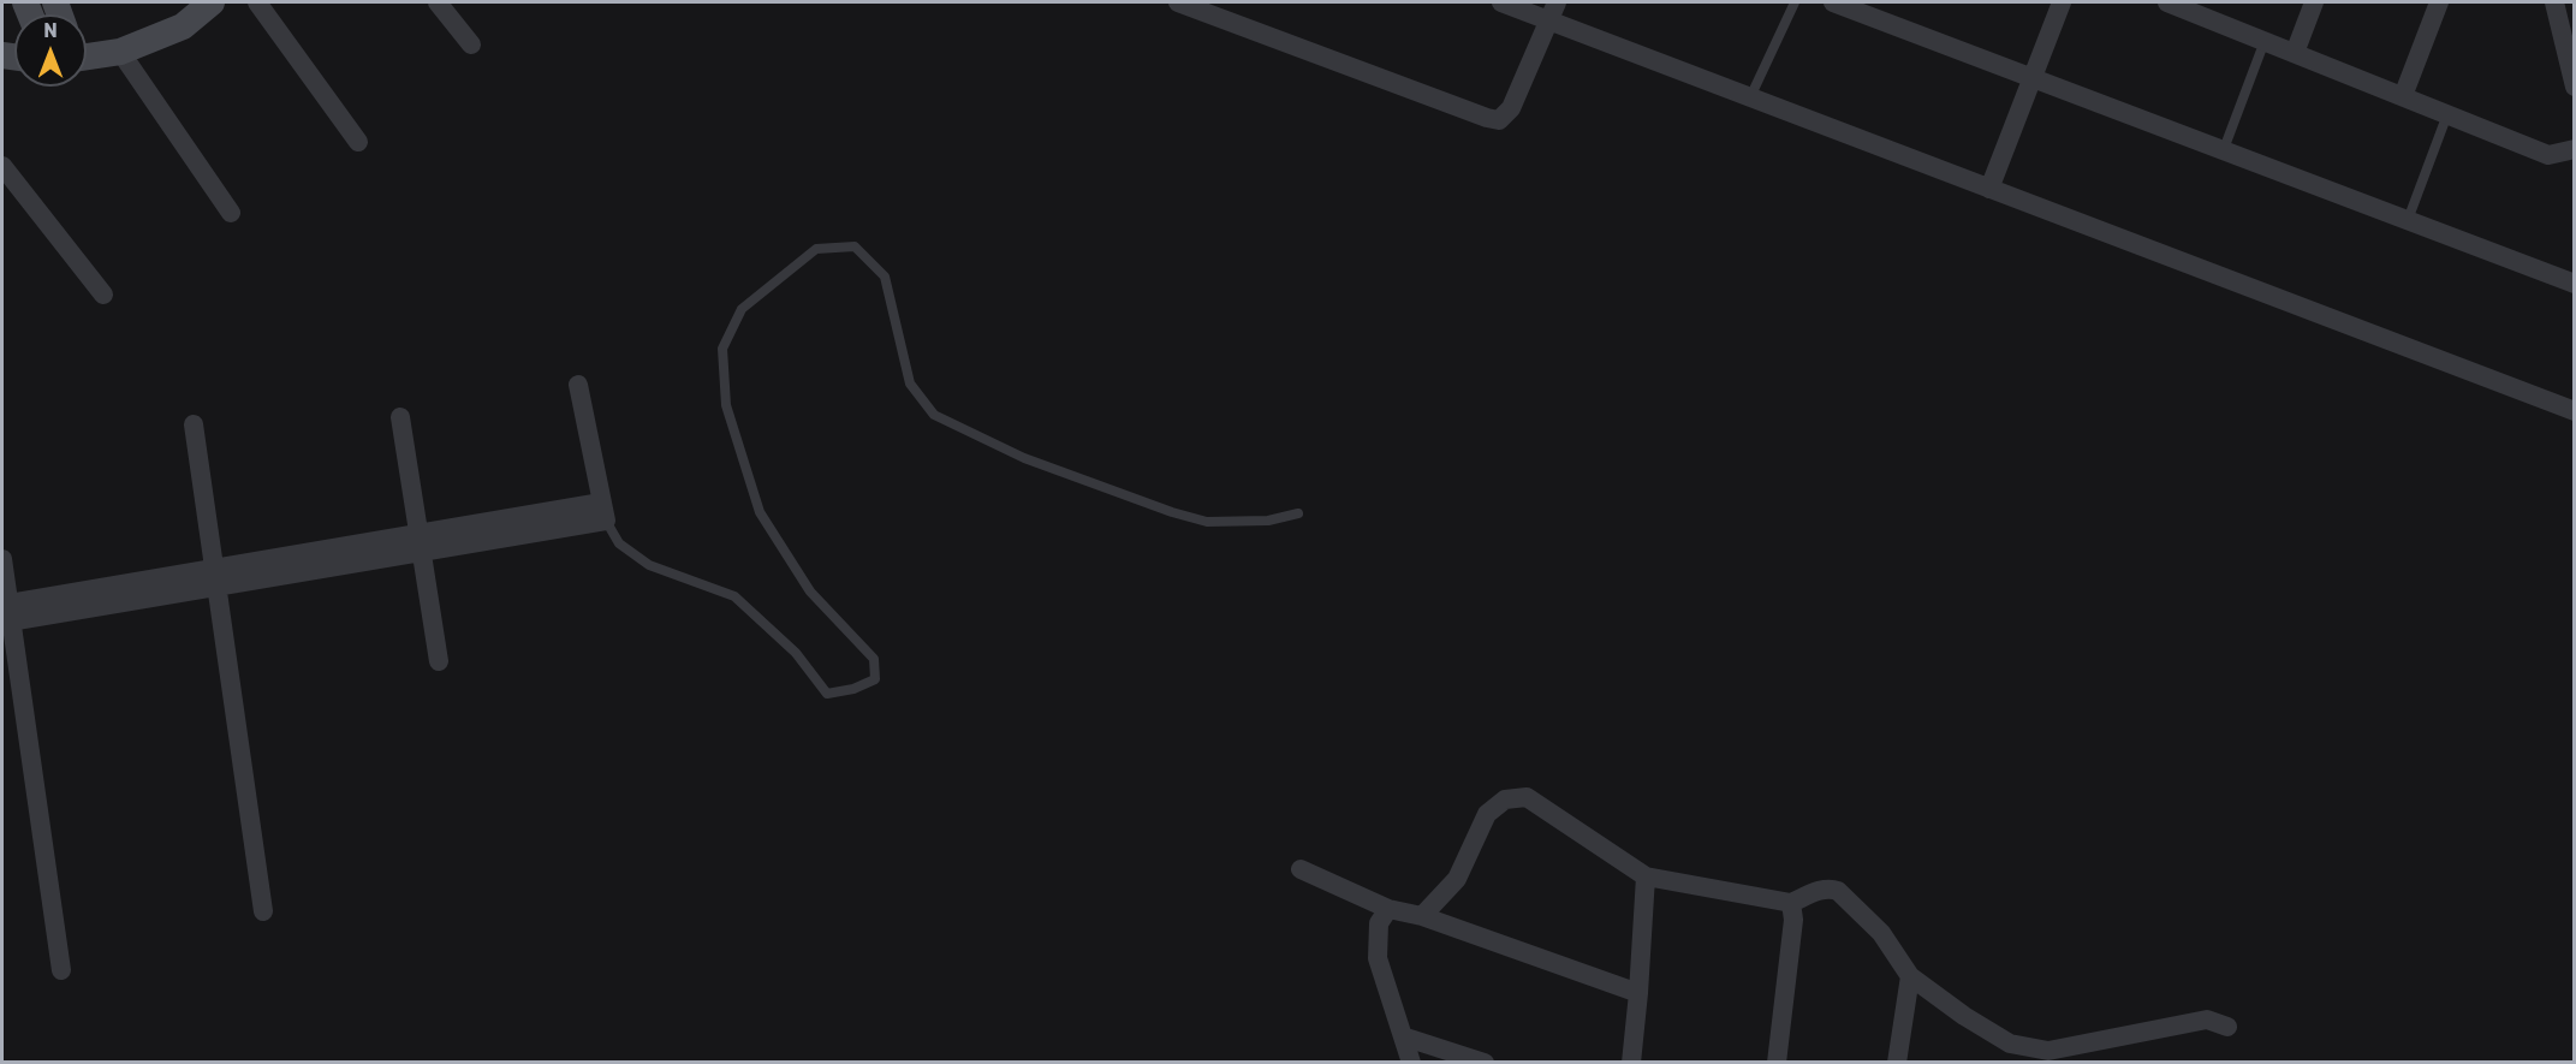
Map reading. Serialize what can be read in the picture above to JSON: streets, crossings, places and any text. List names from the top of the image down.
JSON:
{
  "north": "top"
}
